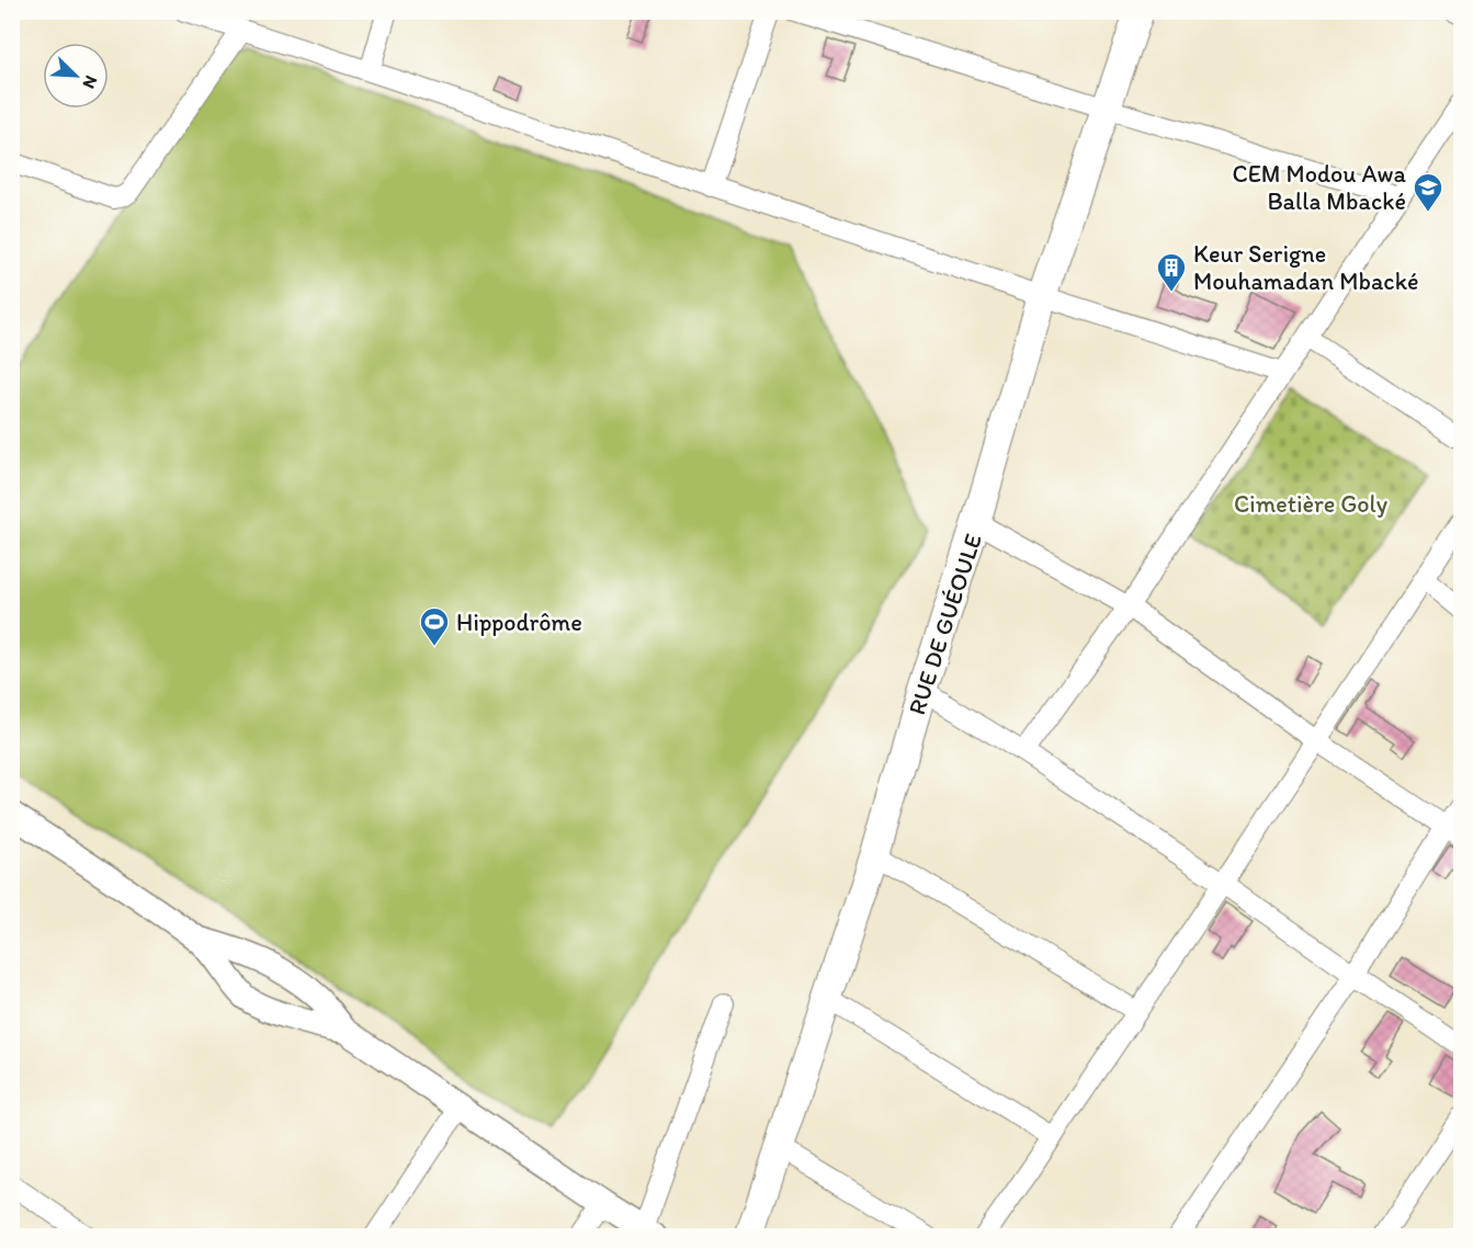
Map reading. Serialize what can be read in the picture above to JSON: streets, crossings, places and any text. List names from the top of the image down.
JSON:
{
  "streets": {
    "main road": ["RUE DE GUÉOULE"]
  },
  "parks": ["Cimetière Goly"],
  "places": {
    "school or university": ["CEM Modou Awa Balla Mbacké"],
    "building": ["Keur Serigne Mouhamadan Mbacké"],
    "sports": ["Hippodrôme"]
  },
  "north": "bottom right"
}
